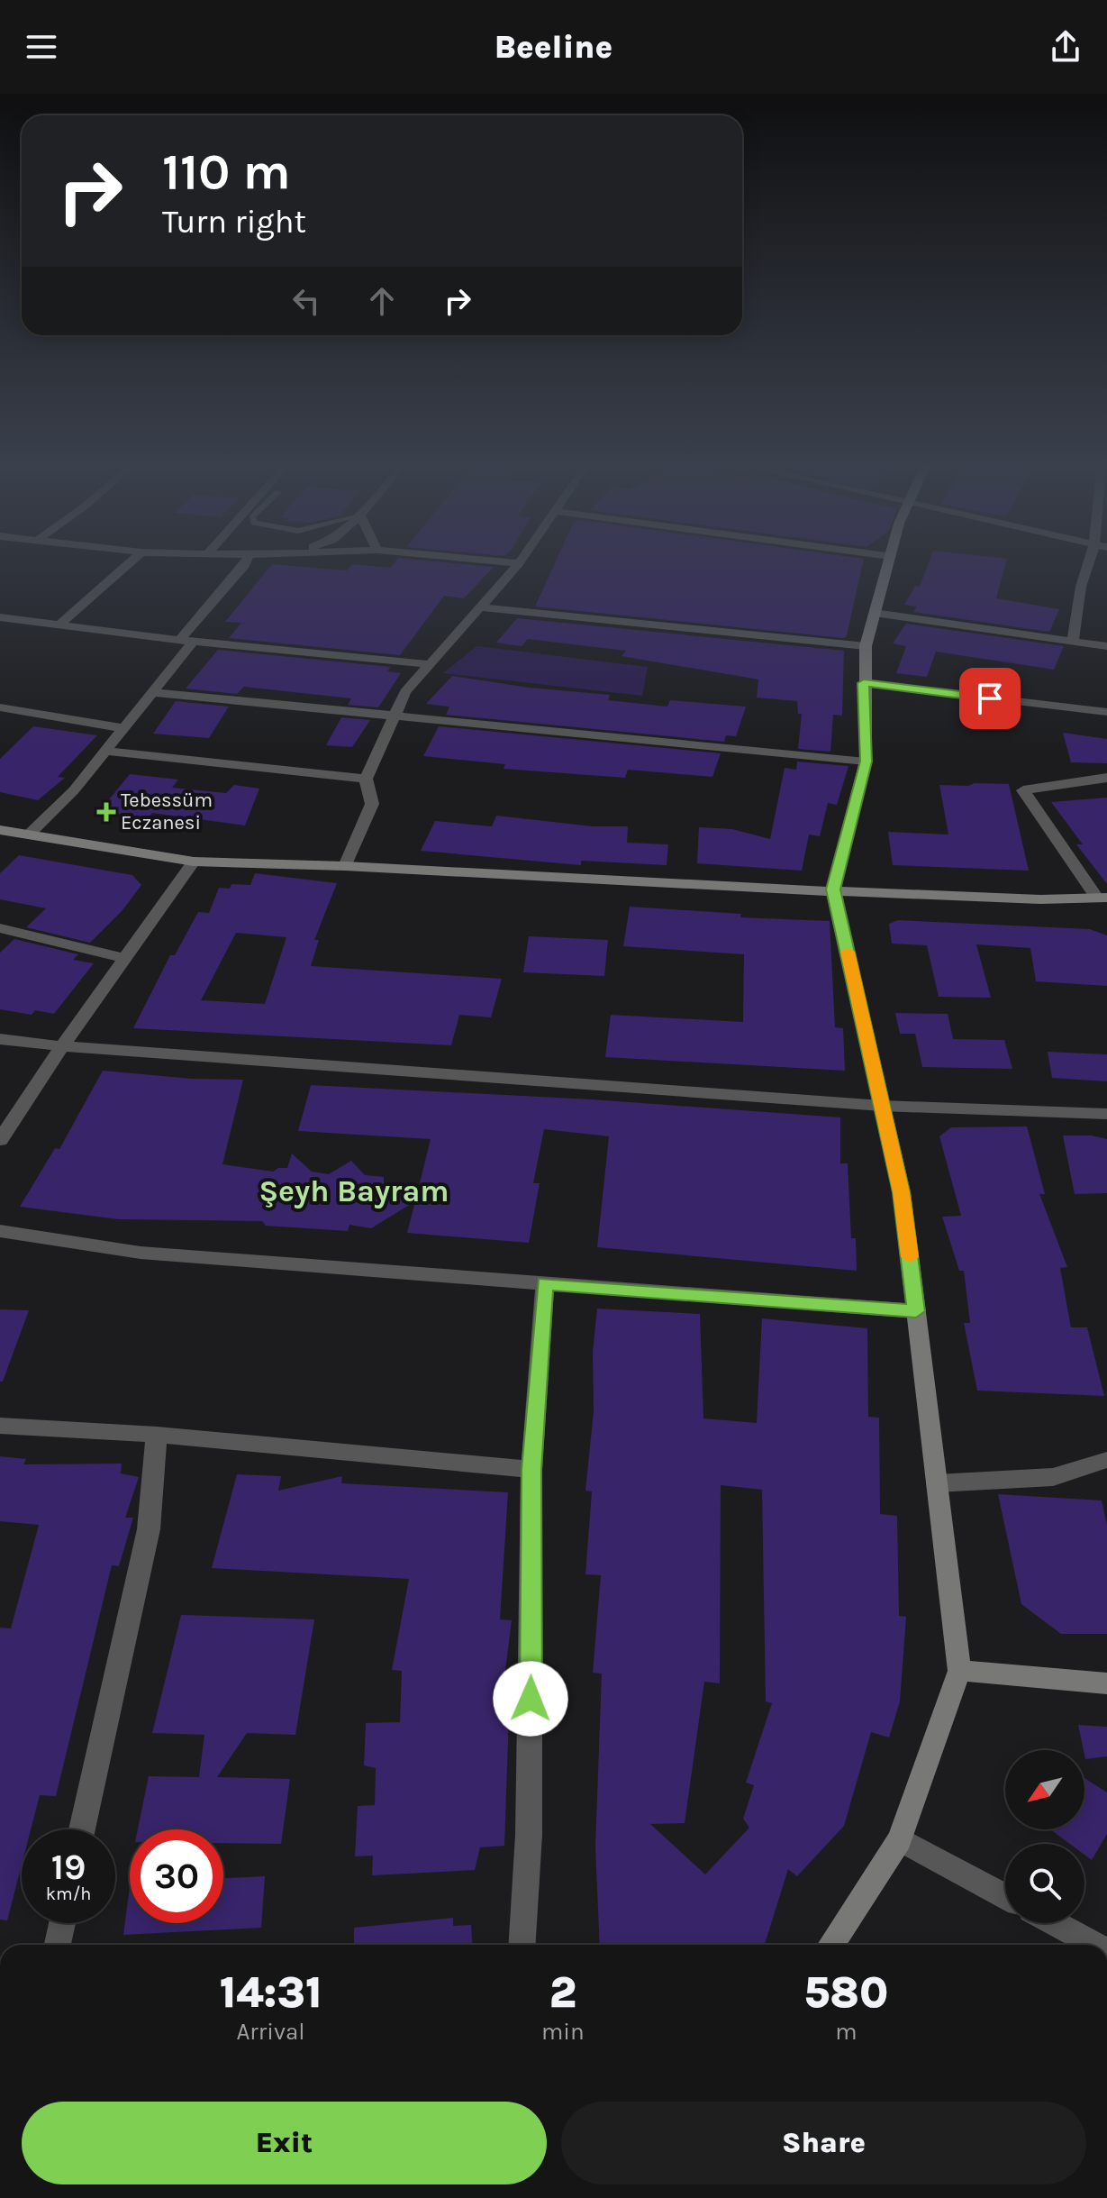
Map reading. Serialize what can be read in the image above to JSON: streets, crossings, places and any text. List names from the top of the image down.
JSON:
{
  "districts": ["Şeyh Bayram"],
  "places": {
    "health": ["Tebessüm Eczanesi"]
  },
  "north": "bottom left",
  "page": {
    "header": "Beeline",
    "turn": ["110 m", "Turn right"],
    "speed": "19 km/h",
    "limit": "30",
    "eta": [
      "14:31",
      "Arrival",
      "2",
      "min",
      "580",
      "m"
    ],
    "buttons": ["Exit", "Share"]
  }
}
